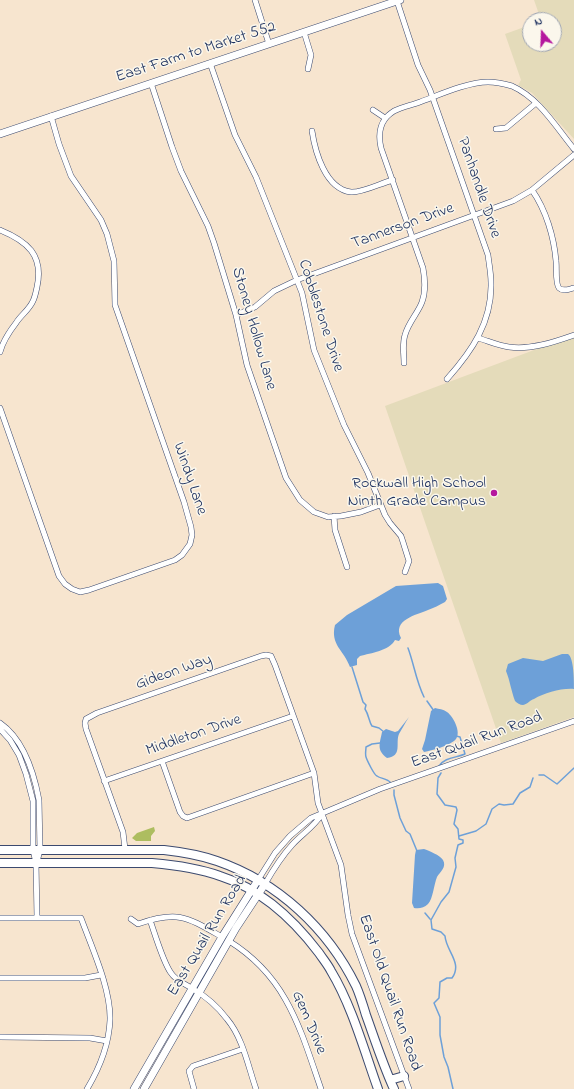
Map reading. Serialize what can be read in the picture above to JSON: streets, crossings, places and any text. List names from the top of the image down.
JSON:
{
  "streets": {
    "street": [
      "East Farm to Market 552",
      "Panhandle Drive",
      "Tannerson Drive",
      "Cobblestone Drive",
      "Stoney Hollow Lane",
      "Windy Lane",
      "Gideon Way",
      "Middleton Drive",
      "East Quail Run Road",
      "East Old Quail Run Road",
      "Gem Drive"
    ]
  },
  "crossings": [
    ["East Farm to Market 552", "Panhandle Drive"],
    ["East Farm to Market 552", "Cobblestone Drive"],
    ["East Farm to Market 552", "Stoney Hollow Lane"],
    ["East Farm to Market 552", "Windy Lane"],
    ["Panhandle Drive", "Tannerson Drive"],
    ["Tannerson Drive", "Cobblestone Drive"],
    ["Tannerson Drive", "Stoney Hollow Lane"],
    ["Cobblestone Drive", "Stoney Hollow Lane"],
    ["Gideon Way", "Middleton Drive"],
    ["Gideon Way", "East Old Quail Run Road"],
    ["Middleton Drive", "East Old Quail Run Road"],
    ["East Quail Run Road", "East Old Quail Run Road"],
    ["East Quail Run Road", "Gem Drive"]
  ],
  "places": ["Rockwall High School Ninth Grade Campus"],
  "north": "top"
}
